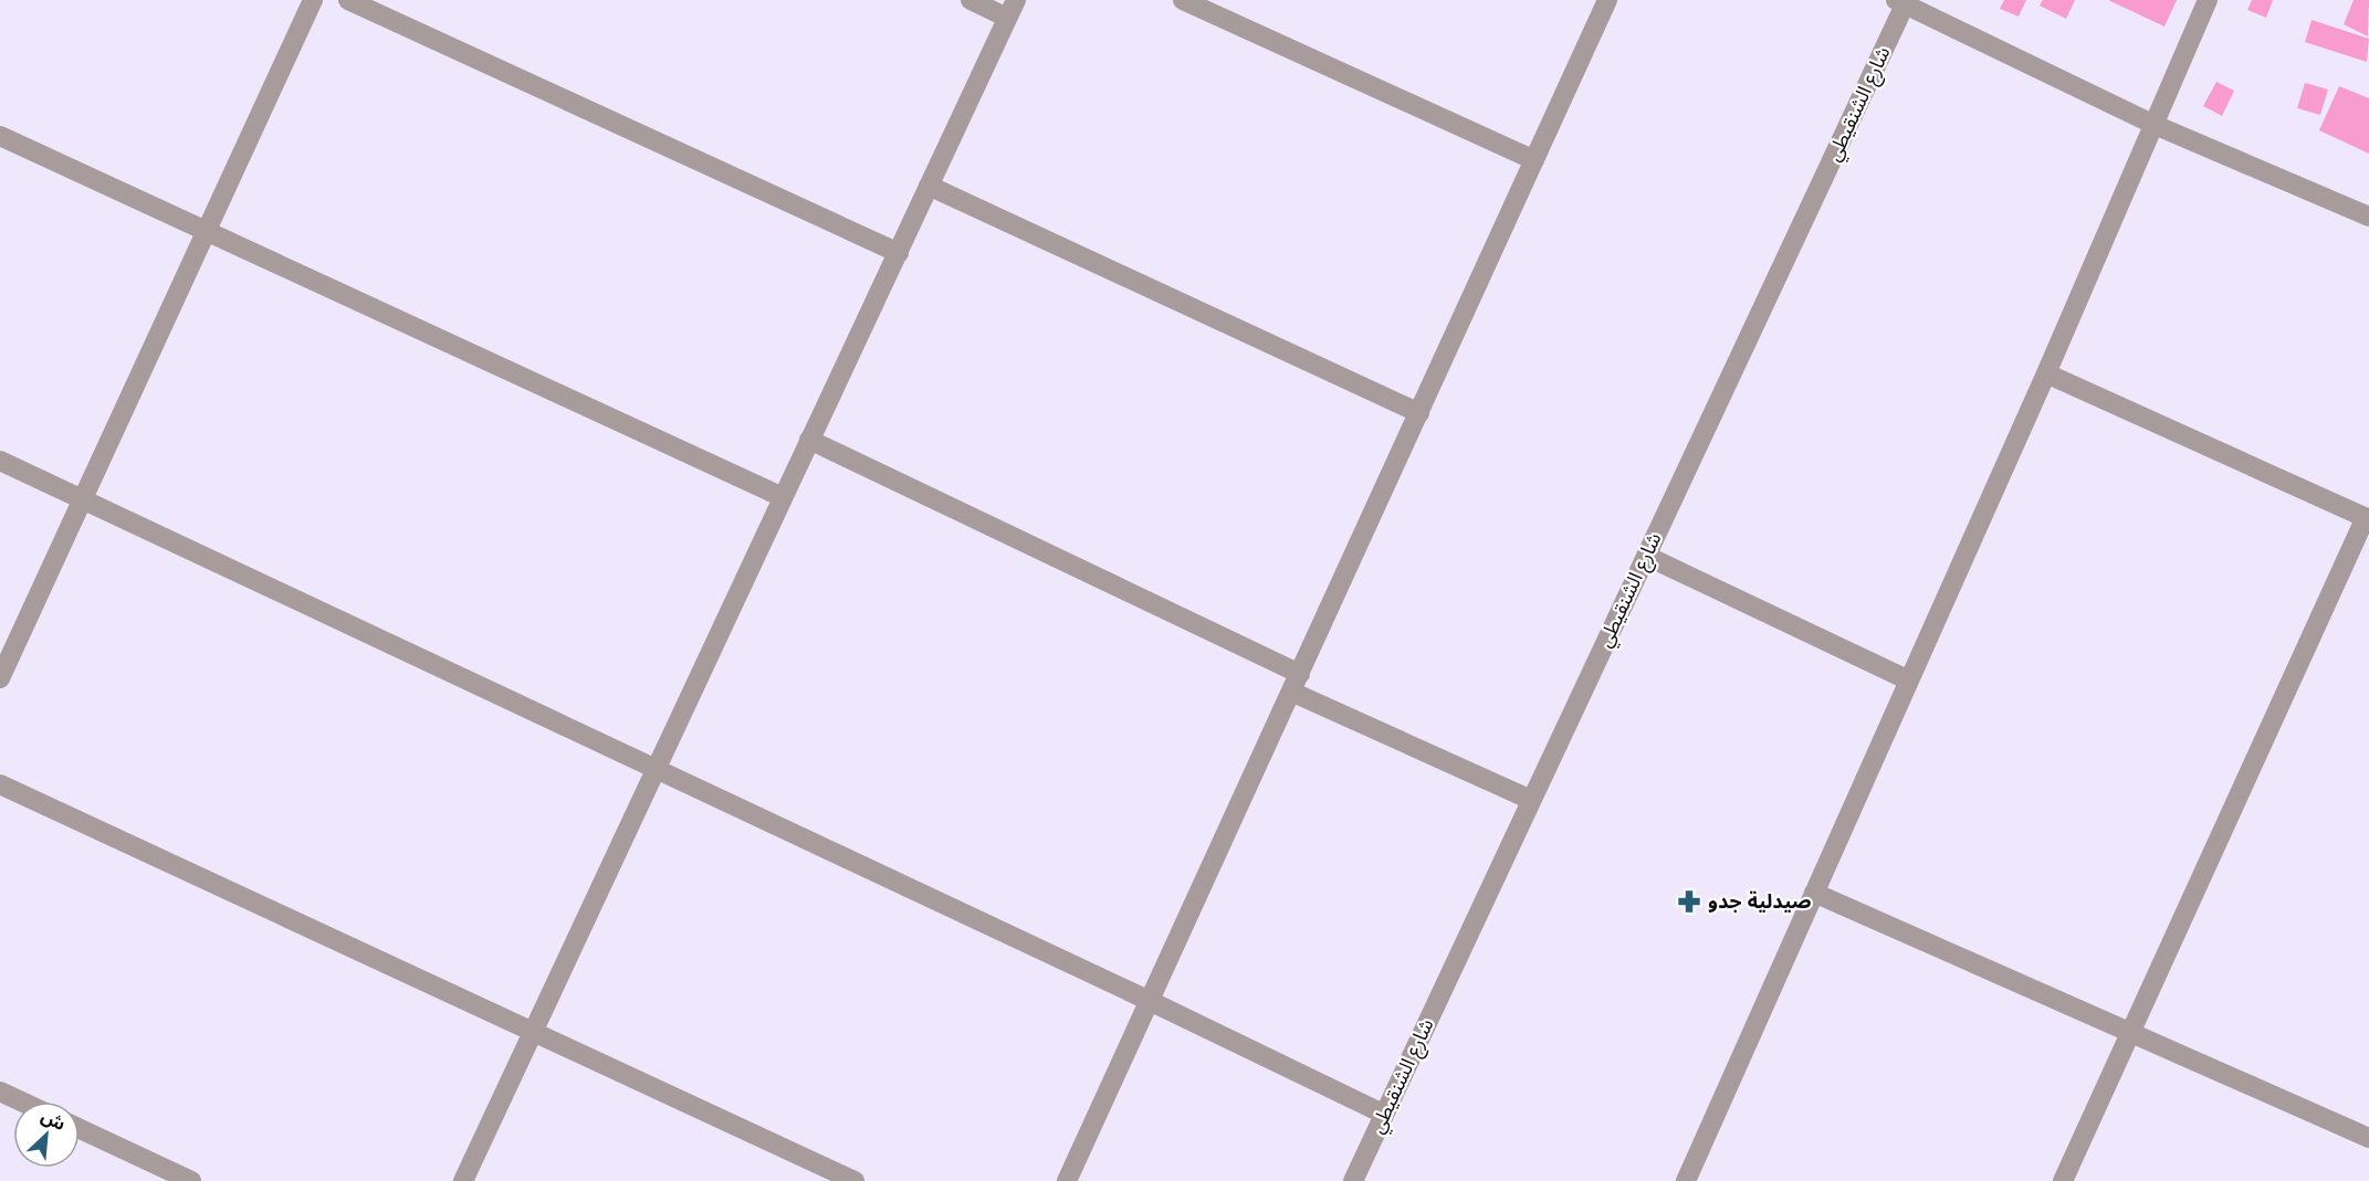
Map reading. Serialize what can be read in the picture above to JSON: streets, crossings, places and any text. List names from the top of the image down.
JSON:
{
  "streets": {
    "street": ["شارع الشنقيطي"]
  },
  "places": {
    "pharmacy": ["صيدلية جدو"]
  },
  "north": "top right"
}
